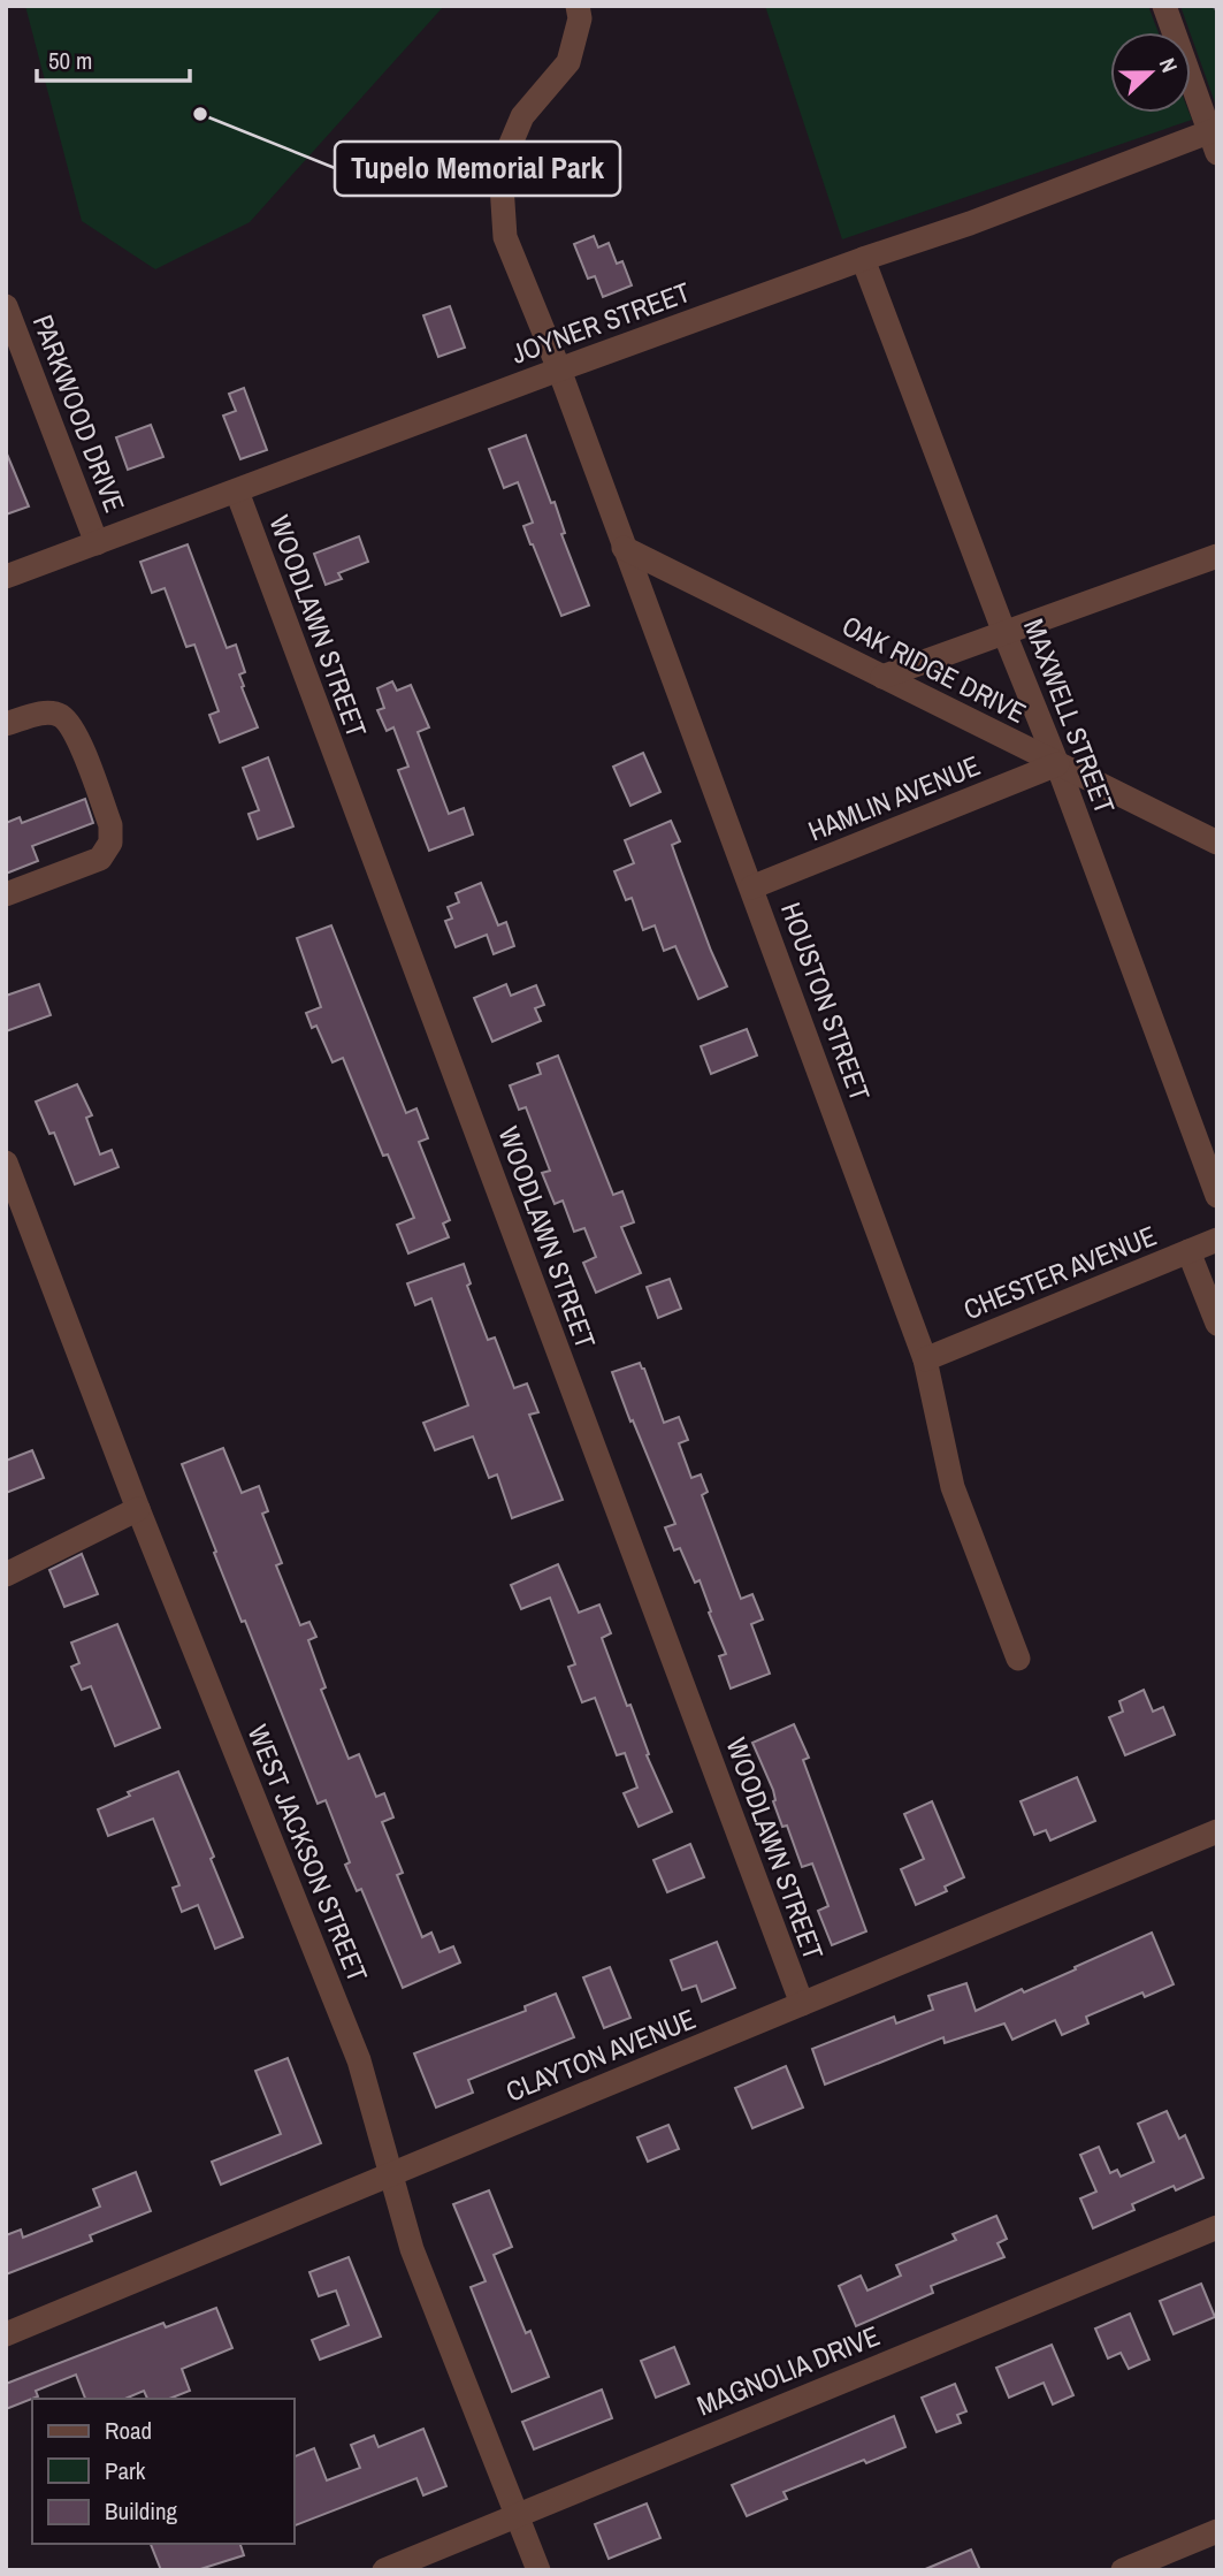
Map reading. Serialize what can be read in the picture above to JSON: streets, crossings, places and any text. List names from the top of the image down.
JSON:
{
  "streets": {
    "street": [
      "JOYNER STREET",
      "PARKWOOD DRIVE",
      "WOODLAWN STREET",
      "OAK RIDGE DRIVE",
      "MAXWELL STREET",
      "HAMLIN AVENUE",
      "HOUSTON STREET",
      "CHESTER AVENUE",
      "WEST JACKSON STREET",
      "CLAYTON AVENUE",
      "MAGNOLIA DRIVE"
    ]
  },
  "crossings": [
    ["JOYNER STREET", "PARKWOOD DRIVE"],
    ["JOYNER STREET", "WOODLAWN STREET"],
    ["JOYNER STREET", "MAXWELL STREET"],
    ["JOYNER STREET", "HOUSTON STREET"],
    ["WOODLAWN STREET", "CLAYTON AVENUE"],
    ["OAK RIDGE DRIVE", "MAXWELL STREET"],
    ["OAK RIDGE DRIVE", "HAMLIN AVENUE"],
    ["OAK RIDGE DRIVE", "HOUSTON STREET"],
    ["MAXWELL STREET", "HAMLIN AVENUE"],
    ["HAMLIN AVENUE", "HOUSTON STREET"],
    ["HOUSTON STREET", "CHESTER AVENUE"],
    ["WEST JACKSON STREET", "CLAYTON AVENUE"],
    ["WEST JACKSON STREET", "MAGNOLIA DRIVE"]
  ],
  "places": ["Tupelo Memorial Park"],
  "legend": ["Road", "Park", "Building"],
  "scale_bar": "50 m",
  "north": "right"
}
